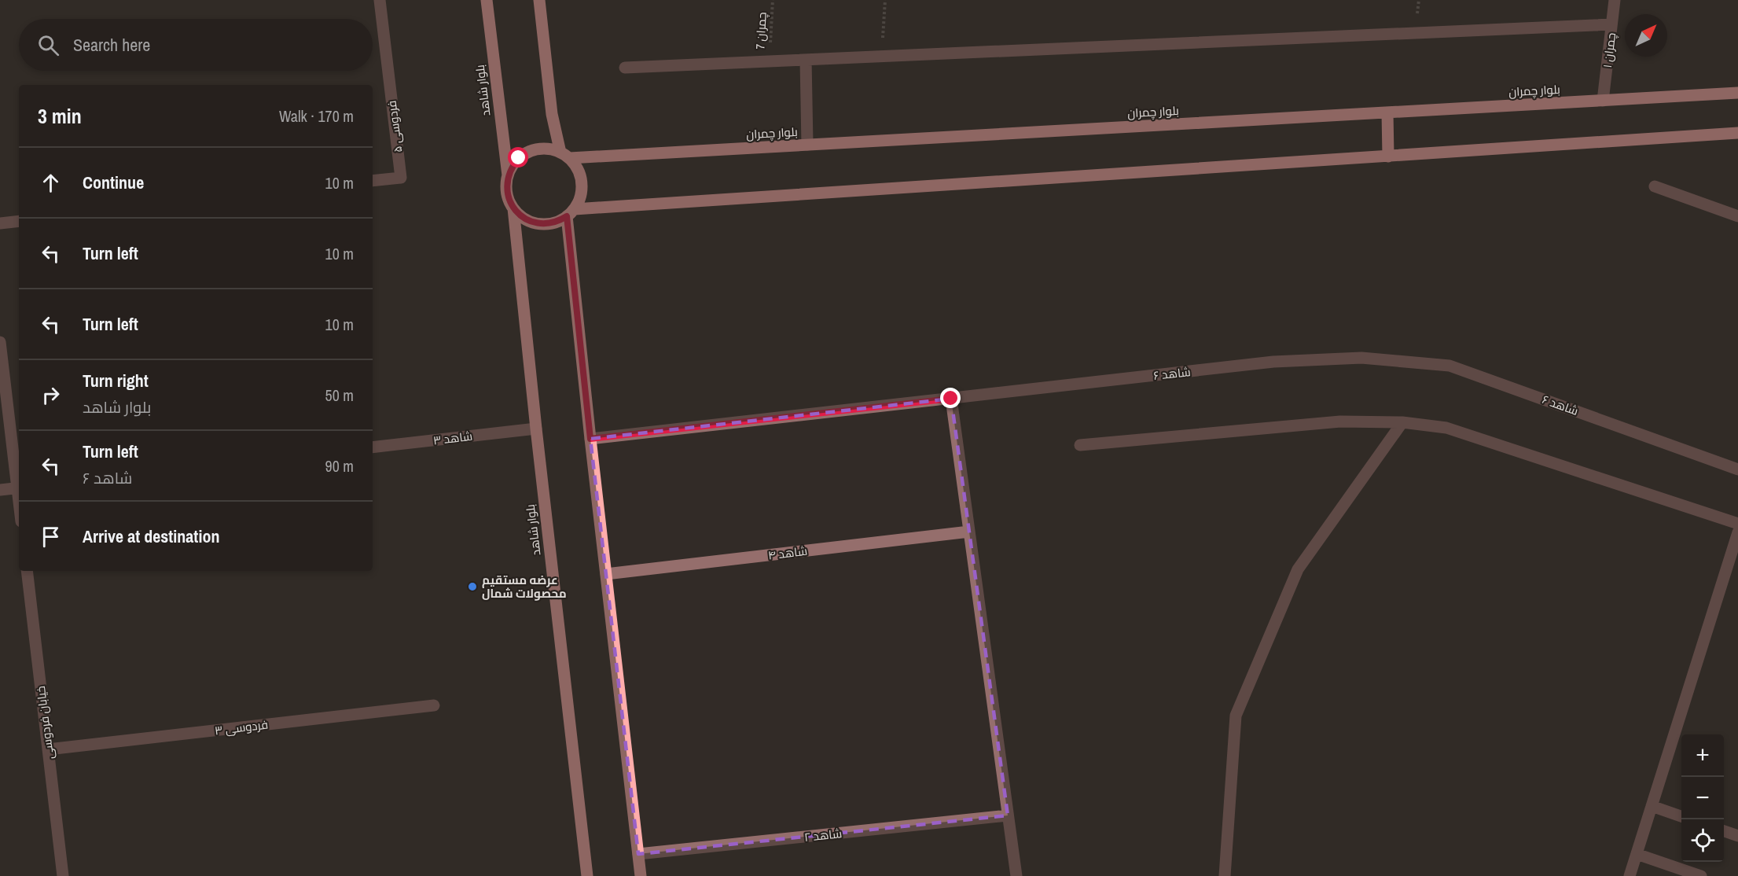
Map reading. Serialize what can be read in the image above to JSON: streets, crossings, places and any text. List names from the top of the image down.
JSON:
{
  "streets": {
    "main road": ["بلوار شاهد", "بلوار چمران"],
    "street": [
      "چمران ۱",
      "فردوسی ۵",
      "شاهد ۶",
      "شاهد ۳",
      "شاهد ۴",
      "خیابان فردوسی",
      "فردوسی ۳",
      "شاهد ۲"
    ],
    "path": ["چمران 7"]
  },
  "crossings": [
    ["چمران ۱", "بلوار چمران"],
    ["بلوار شاهد", "بلوار چمران"],
    ["بلوار شاهد", "شاهد ۳"],
    ["خیابان فردوسی", "فردوسی ۳"]
  ],
  "places": ["عرضه مستقیم محصولات شمال"],
  "north": "top right",
  "page": {
    "search": "Search here",
    "heading": ["3 min", "Walk · 170 m"],
    "list": [
      ["Continue", "10 m"],
      ["Turn left", "10 m"],
      ["Turn left", "10 m"],
      ["Turn right", "بلوار شاهد", "50 m"],
      ["Turn left", "شاهد ۶", "90 m"],
      "Arrive at destination"
    ],
    "map_buttons": ["+", "−"]
  }
}
